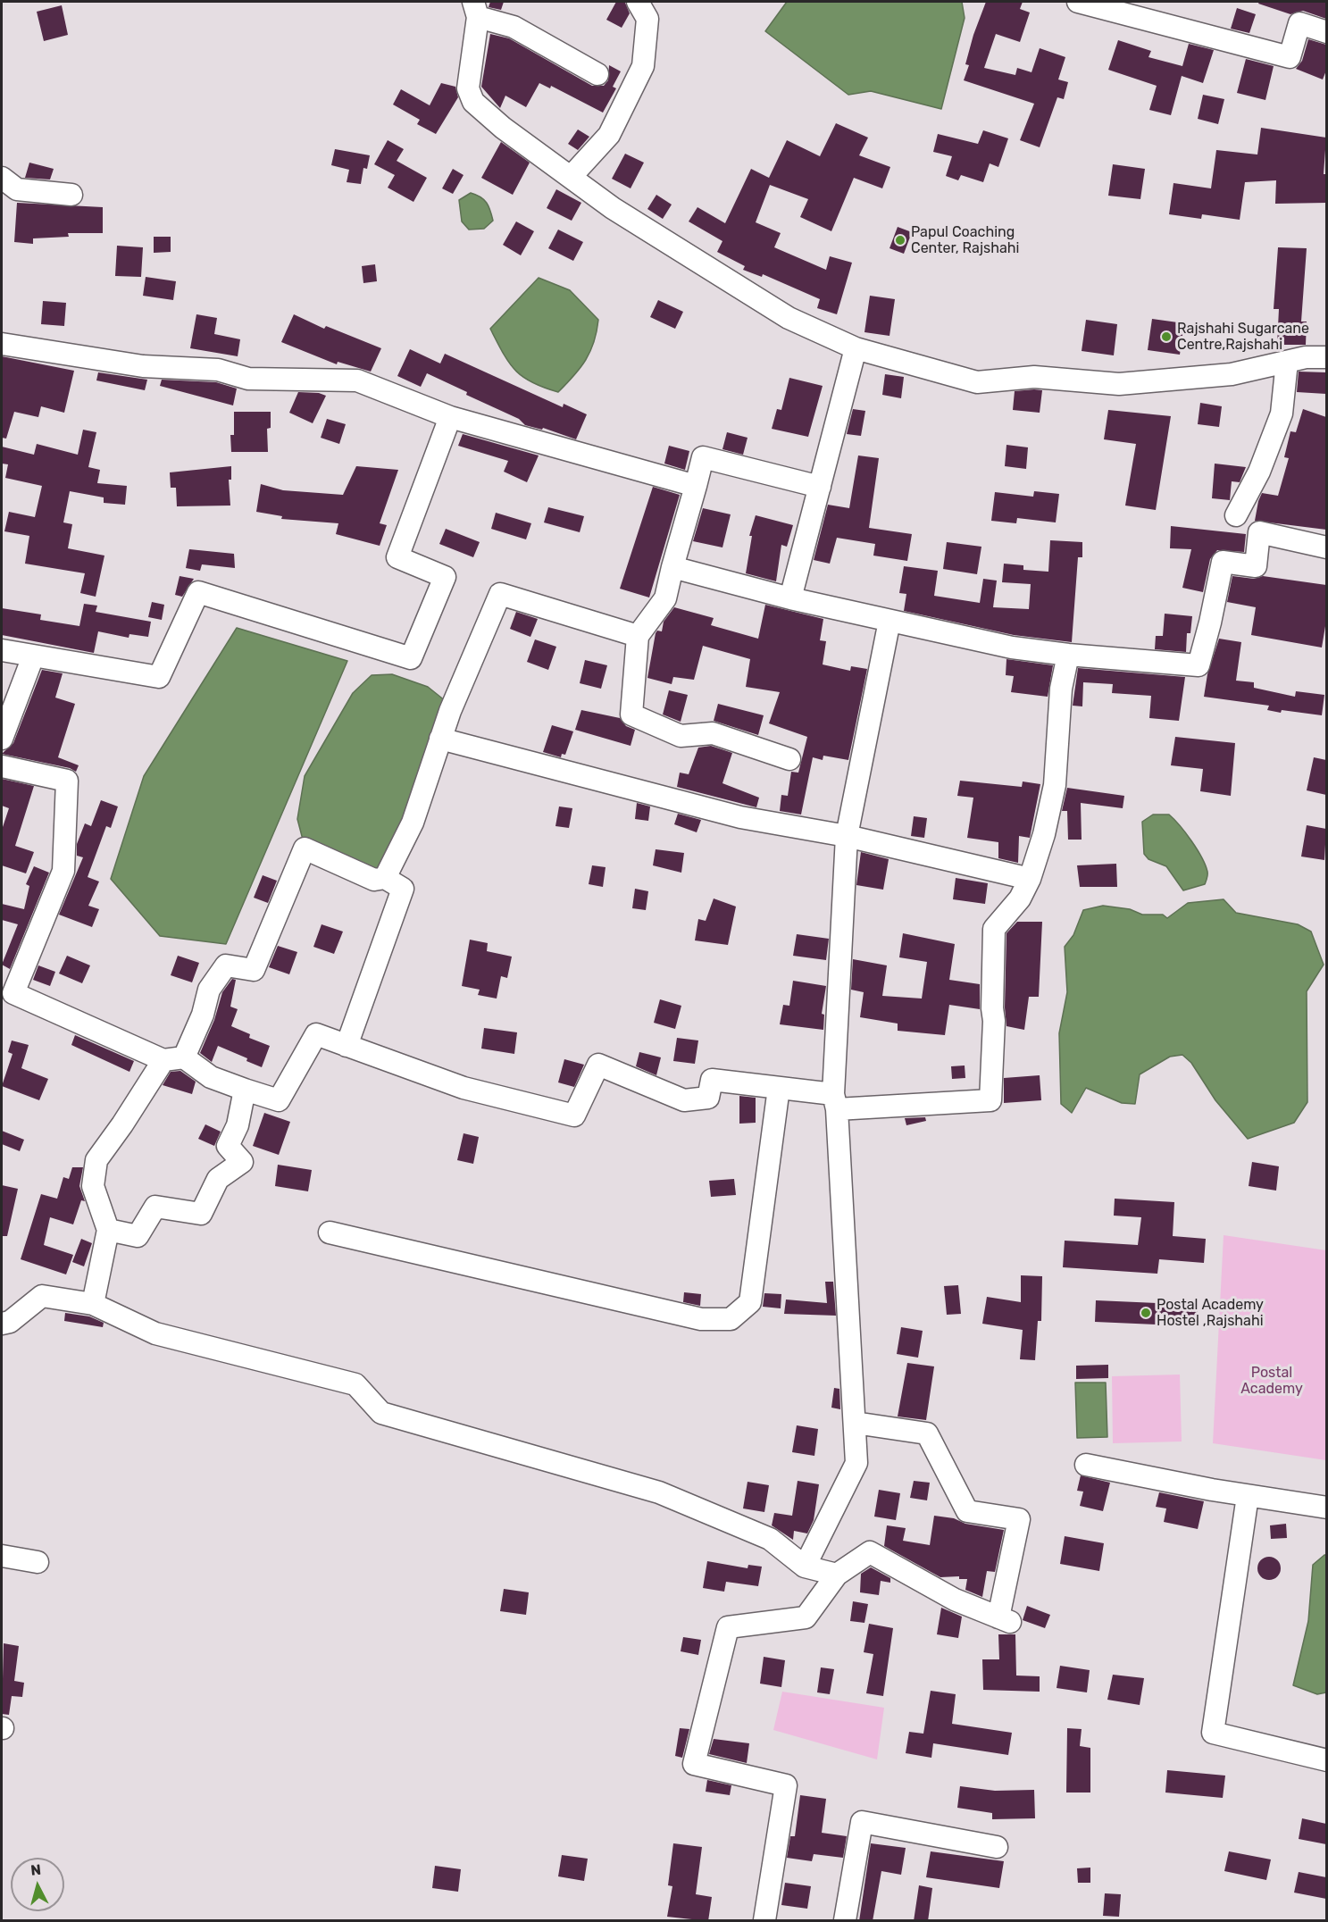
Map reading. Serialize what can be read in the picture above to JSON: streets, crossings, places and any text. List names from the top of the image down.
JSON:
{
  "parks": ["Postal Academy"],
  "places": ["Papul Coaching Center, Rajshahi", "Rajshahi Sugarcane Centre,Rajshahi", "Postal Academy Hostel ,Rajshahi"],
  "north": "top"
}
